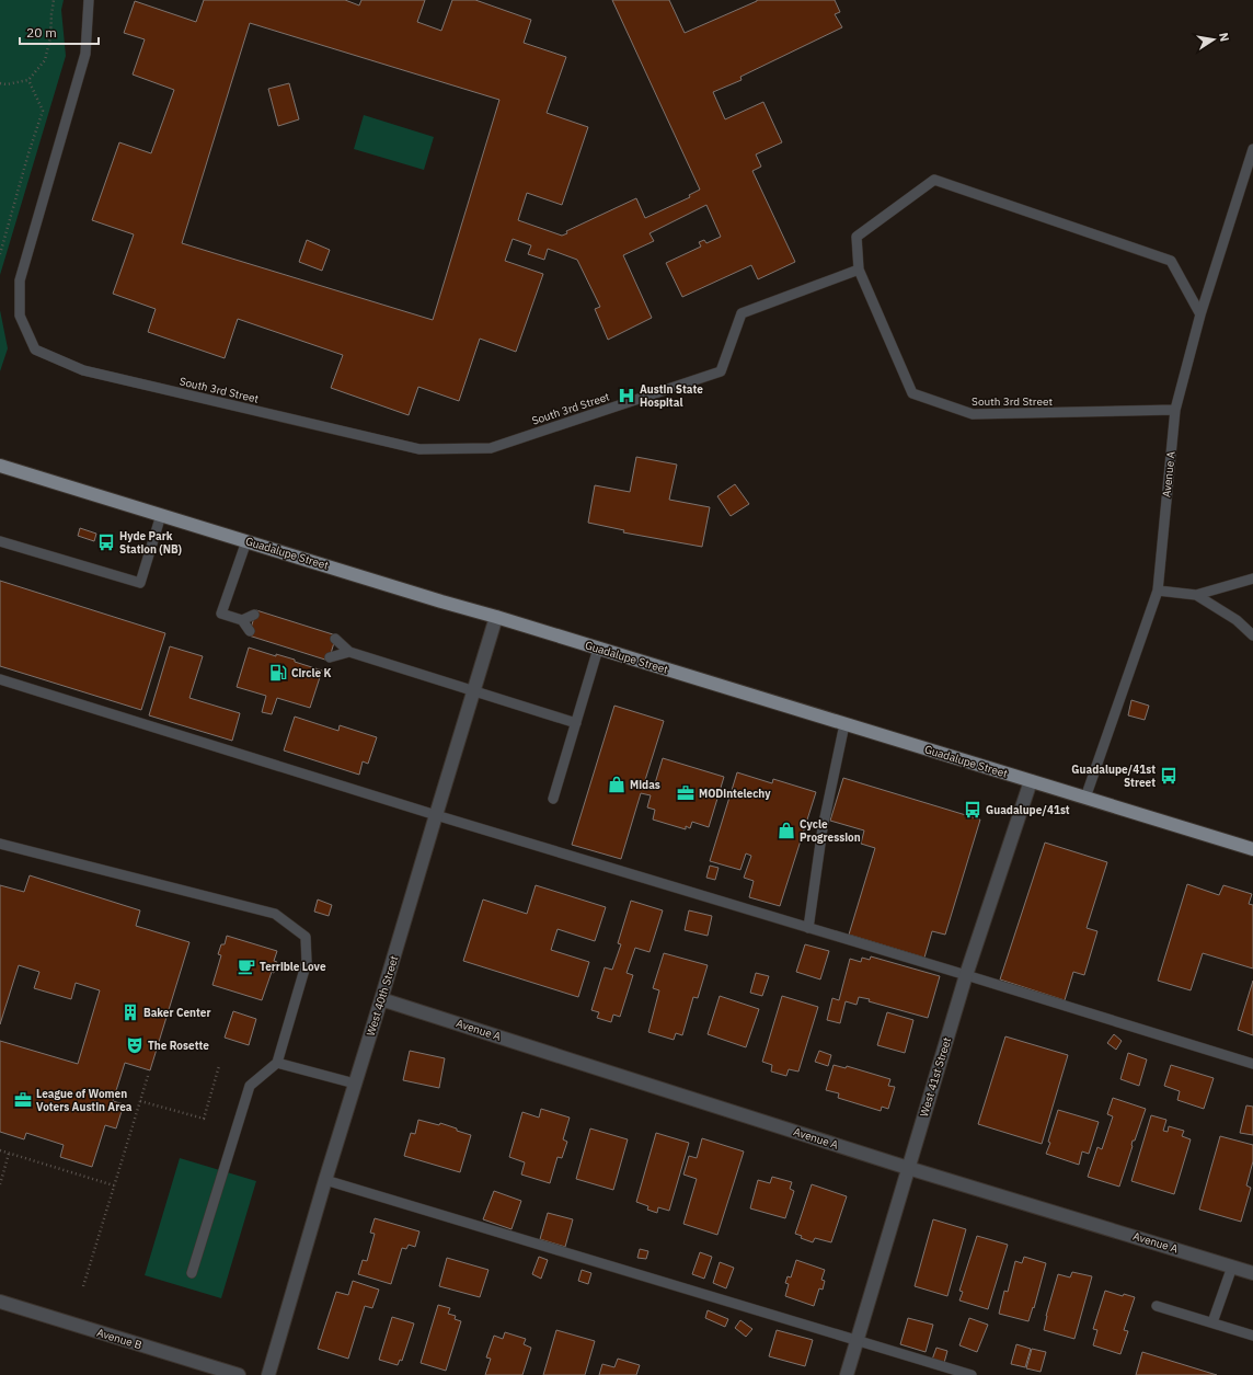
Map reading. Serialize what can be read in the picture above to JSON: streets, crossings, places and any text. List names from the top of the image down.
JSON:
{
  "streets": {
    "main road": ["Guadalupe Street"],
    "street": [
      "Avenue A",
      "West 40th Street",
      "West 41st Street",
      "Avenue B"
    ],
    "lane": ["South 3rd Street"]
  },
  "crossings": [
    ["South 3rd Street", "Avenue A"],
    ["Avenue A", "Guadalupe Street"],
    ["Avenue A", "West 40th Street"],
    ["Avenue A", "West 41st Street"],
    ["Guadalupe Street", "West 40th Street"],
    ["Guadalupe Street", "West 41st Street"]
  ],
  "places": {
    "hospital": ["Austin State Hospital"],
    "bus stop": ["Hyde Park Station (NB)", "Guadalupe/41st Street", "Guadalupe/41st"],
    "fuel station": ["Circle K"],
    "shop": ["Midas", "Cycle Progression"],
    "office": ["MODintelechy", "League of Women Voters Austin Area"],
    "cafe": ["Terrible Love"],
    "building": ["Baker Center"],
    "theatre": ["The Rosette"]
  },
  "scale_bar": "20 m",
  "north": "right"
}
